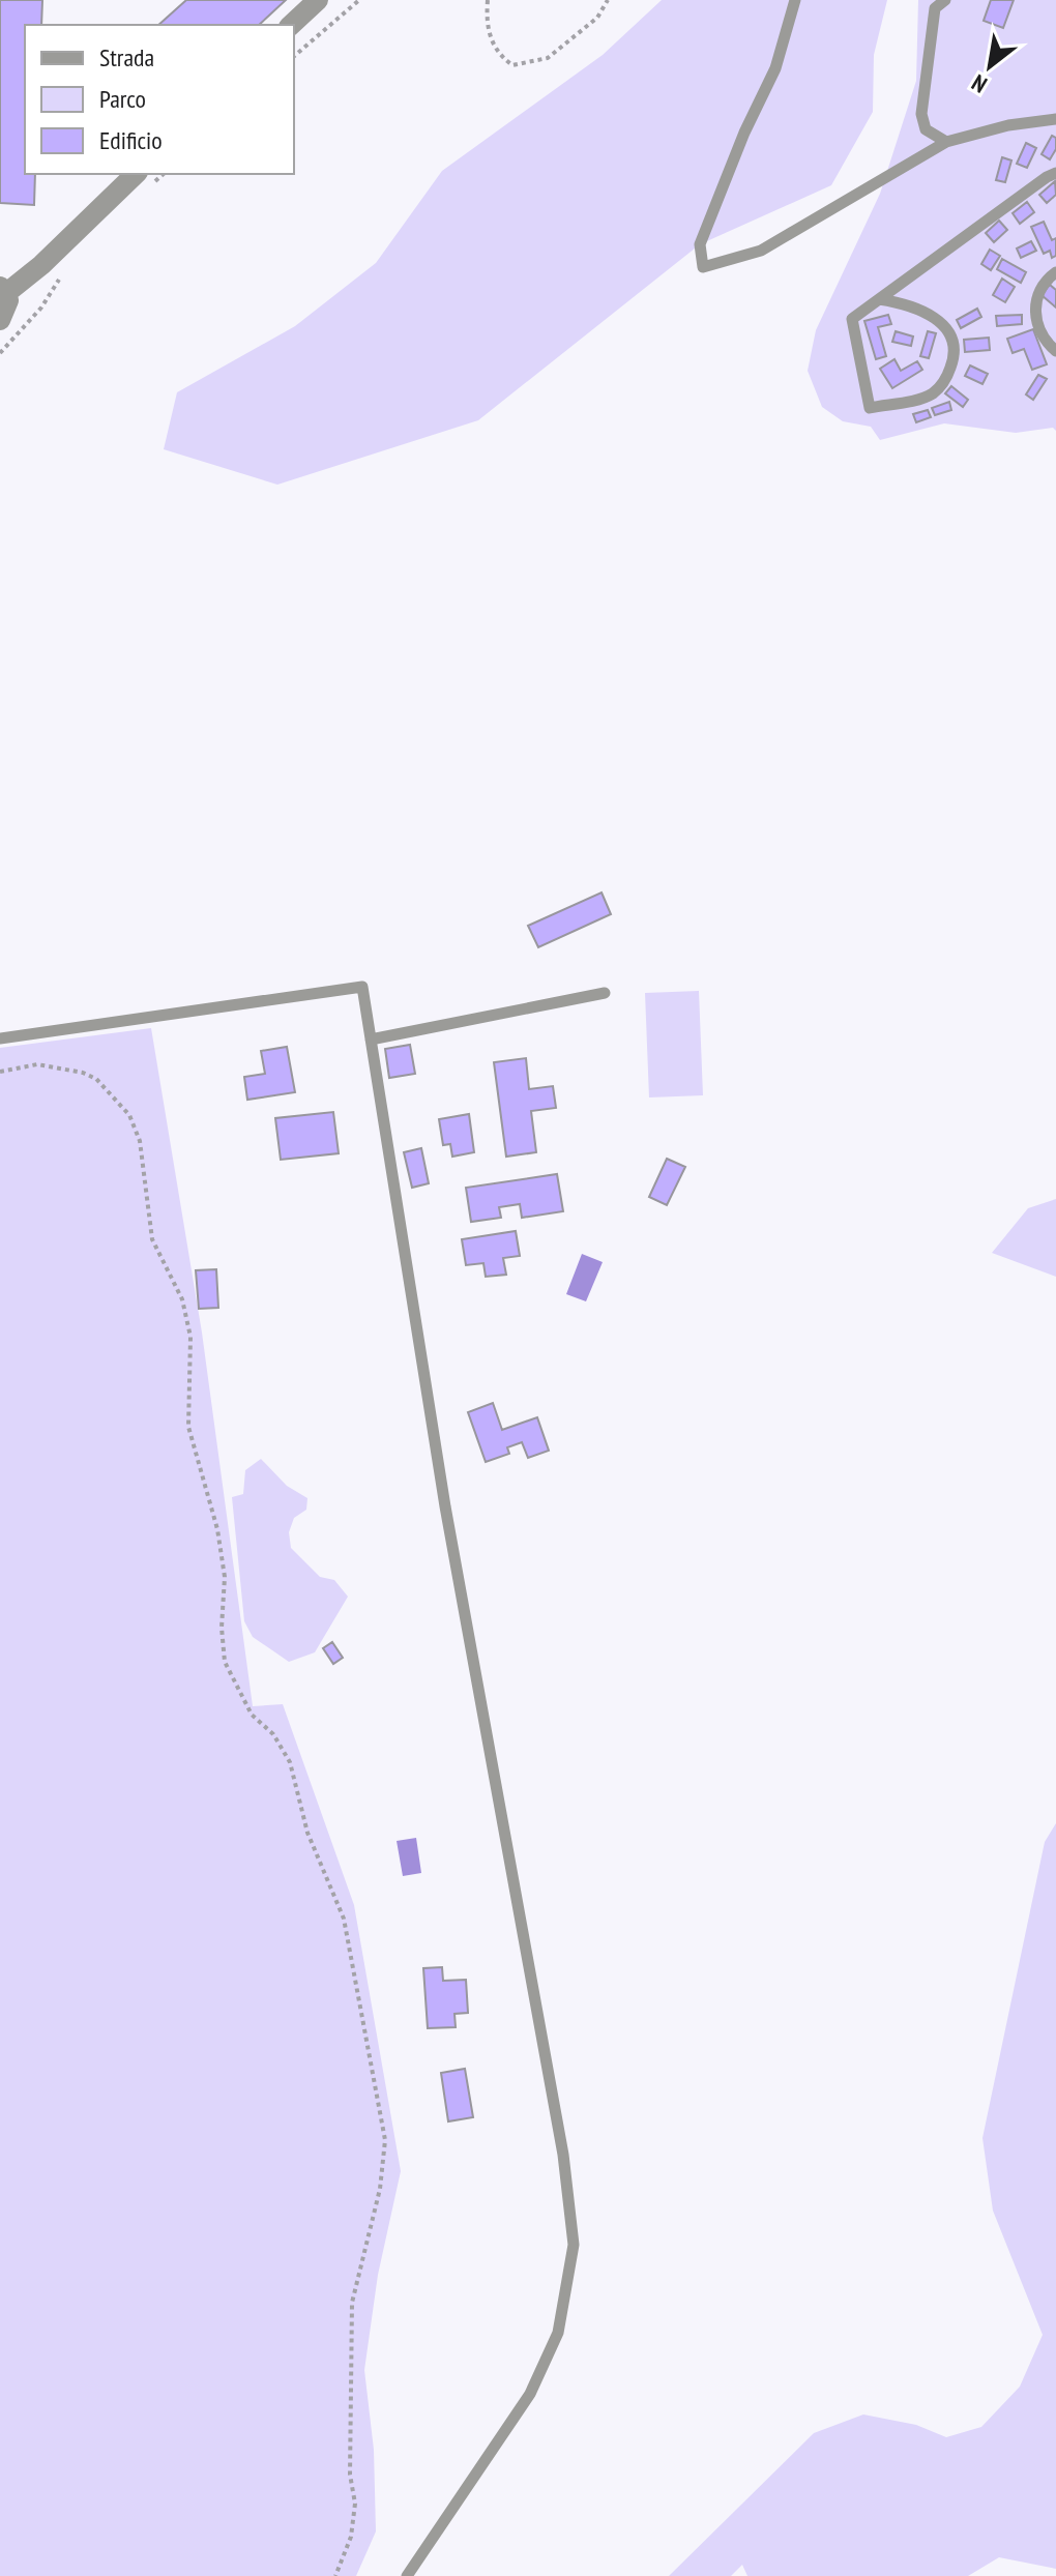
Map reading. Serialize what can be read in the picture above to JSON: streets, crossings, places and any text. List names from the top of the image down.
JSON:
{
  "legend": ["Strada", "Parco", "Edificio"],
  "north": "bottom left"
}
